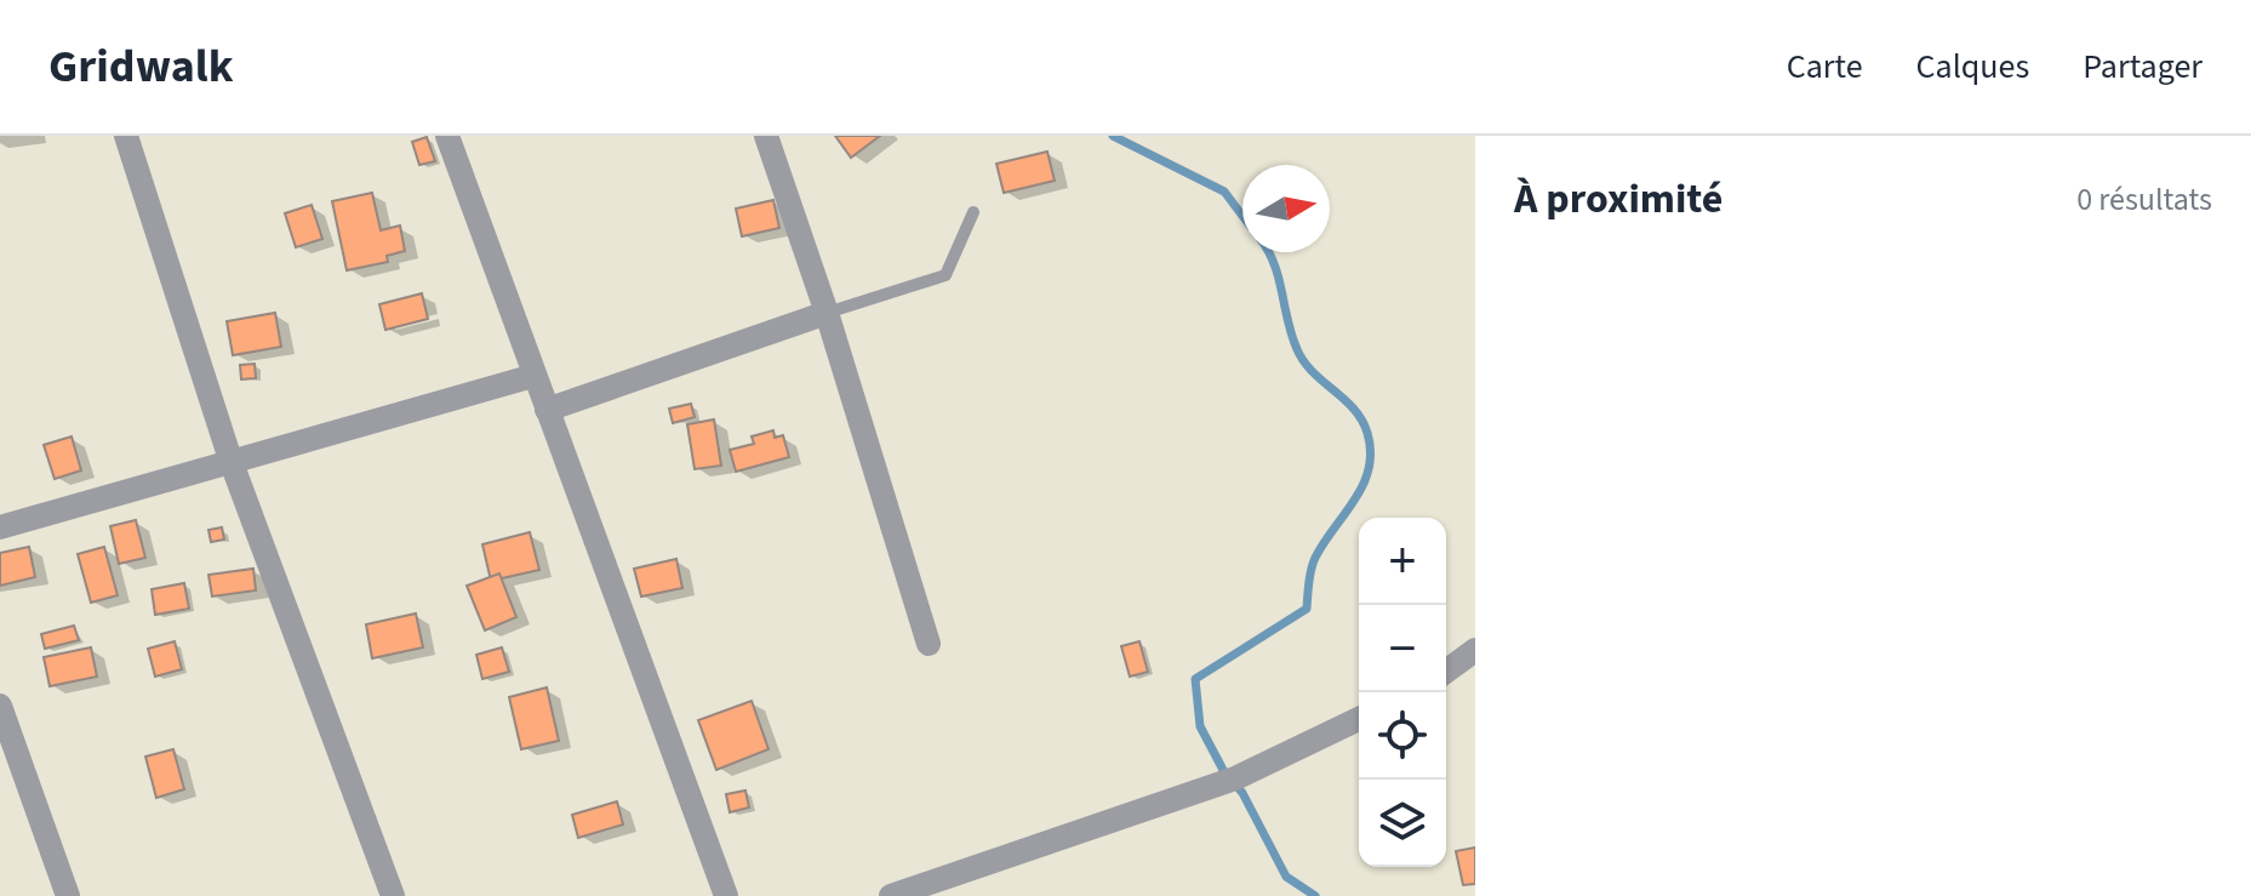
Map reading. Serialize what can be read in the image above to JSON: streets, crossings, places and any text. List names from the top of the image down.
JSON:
{
  "north": "right",
  "page": {
    "header": "Gridwalk",
    "nav": ["Carte", "Calques", "Partager"],
    "heading": ["À proximité", "0 résultats"],
    "map_buttons": ["+", "−"]
  }
}
